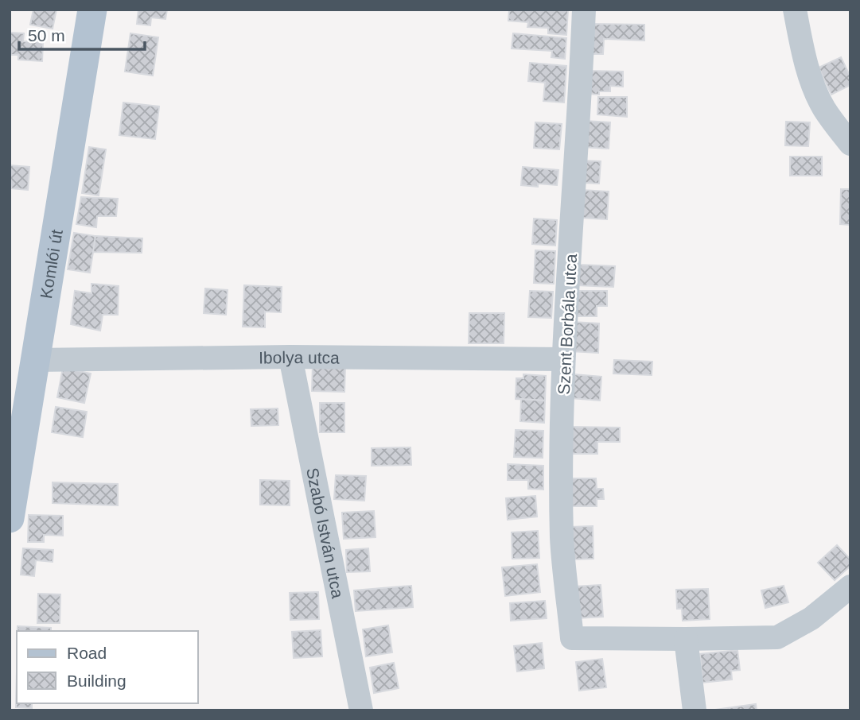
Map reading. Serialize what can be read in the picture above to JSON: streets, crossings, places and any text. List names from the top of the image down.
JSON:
{
  "streets": {
    "main road": ["Komlói út"],
    "street": ["Szent Borbála utca", "Ibolya utca", "Szabó István utca"]
  },
  "crossings": [
    ["Komlói út", "Ibolya utca"],
    ["Szent Borbála utca", "Ibolya utca"],
    ["Ibolya utca", "Szabó István utca"]
  ],
  "legend": ["Road", "Building"],
  "scale_bar": "50 m"
}
